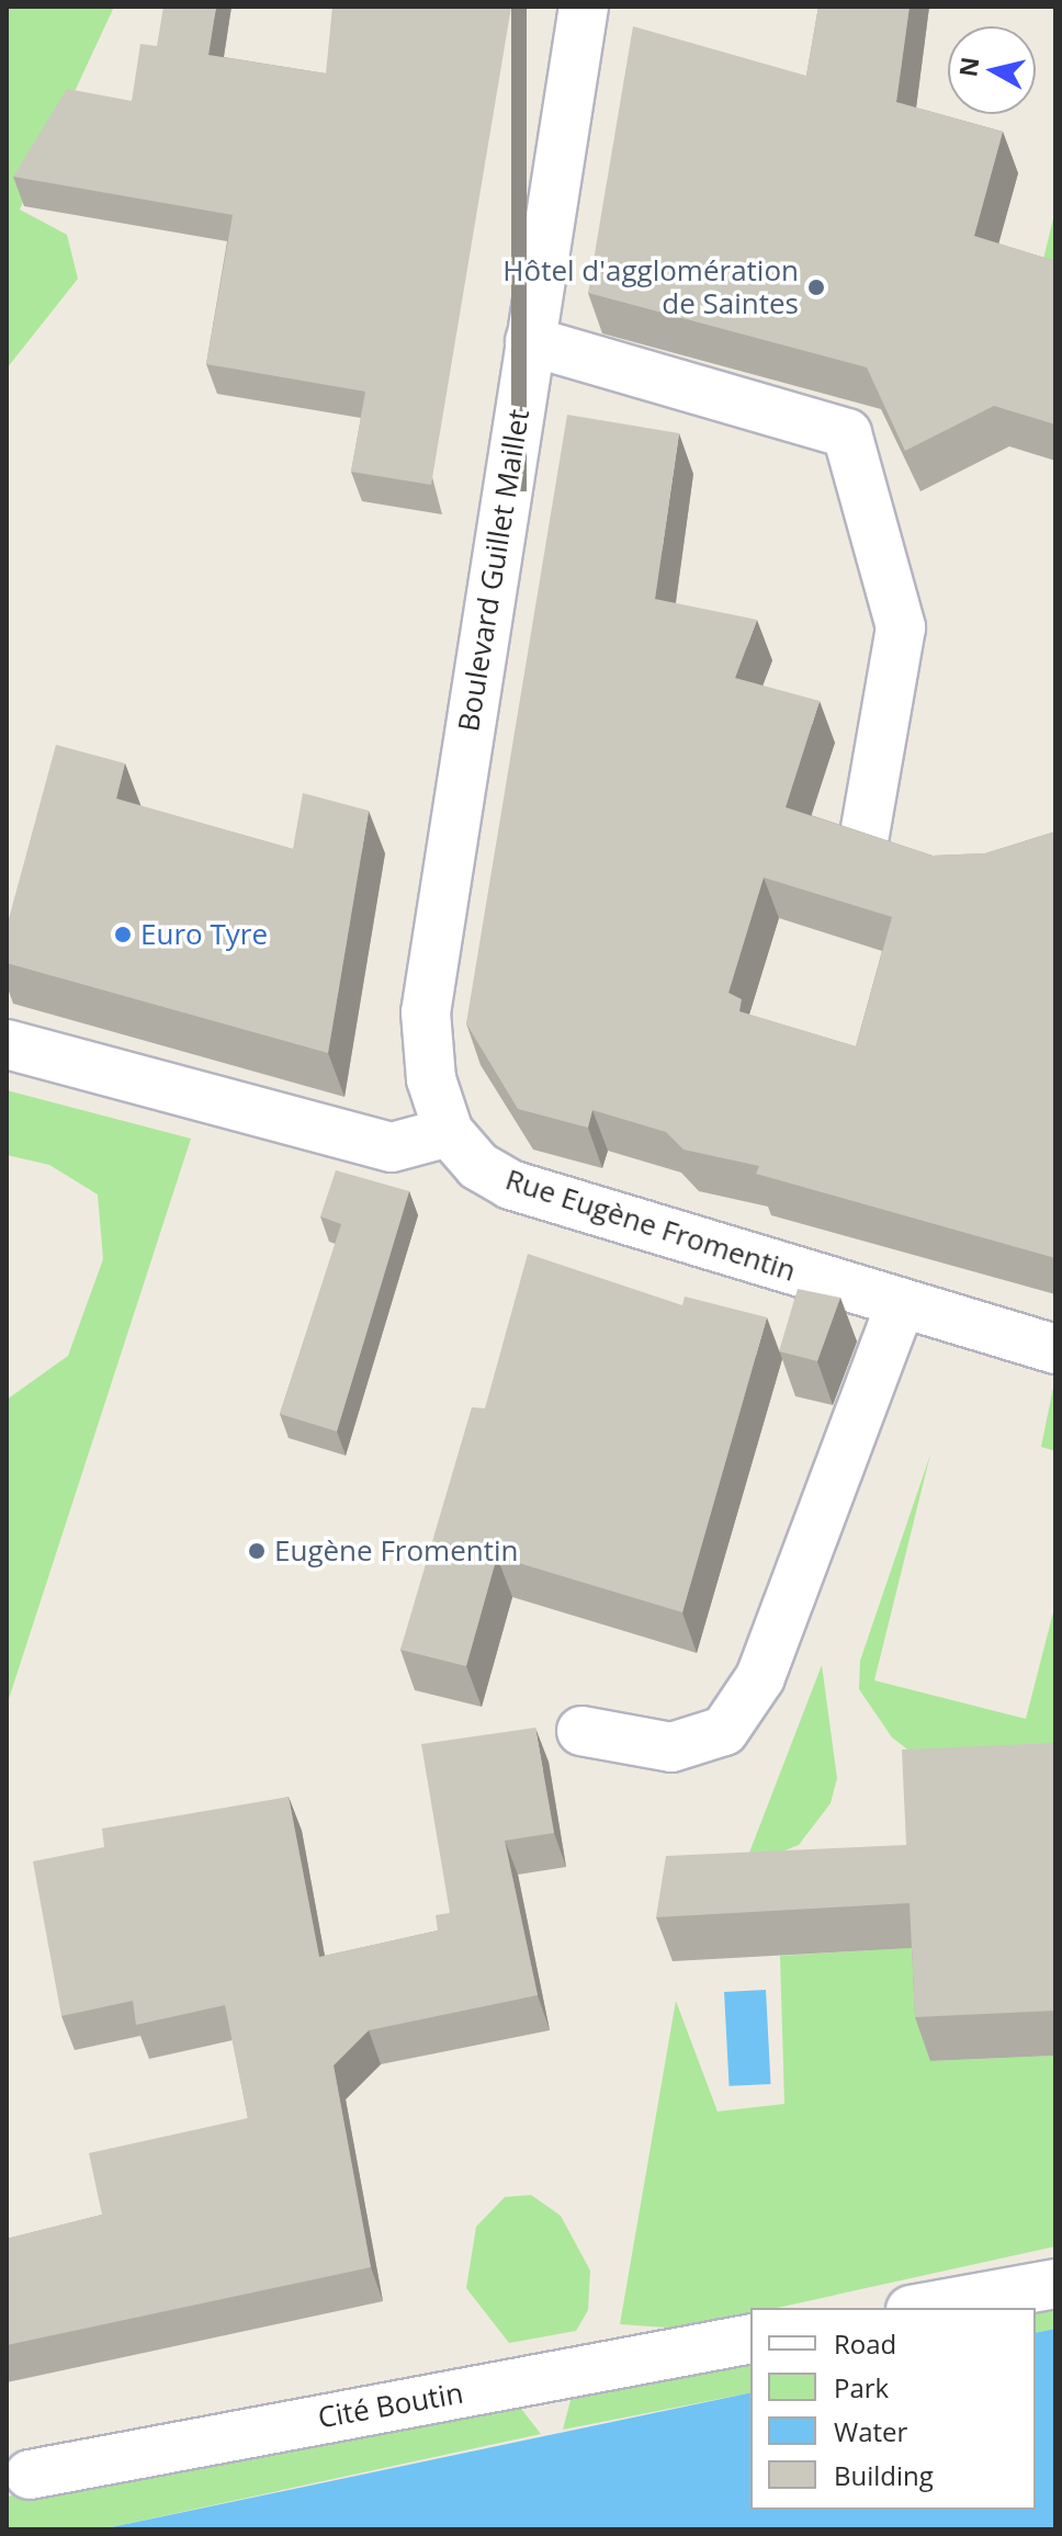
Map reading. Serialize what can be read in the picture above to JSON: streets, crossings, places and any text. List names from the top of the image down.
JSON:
{
  "streets": {
    "street": ["Boulevard Guillet Maillet", "Rue Eugène Fromentin", "Cité Boutin"]
  },
  "crossings": [
    ["Boulevard Guillet Maillet", "Rue Eugène Fromentin"]
  ],
  "places": ["Hôtel d'agglomération de Saintes", "Euro Tyre", "Eugène Fromentin"],
  "legend": [
    "Road",
    "Park",
    "Water",
    "Building"
  ],
  "north": "left"
}
